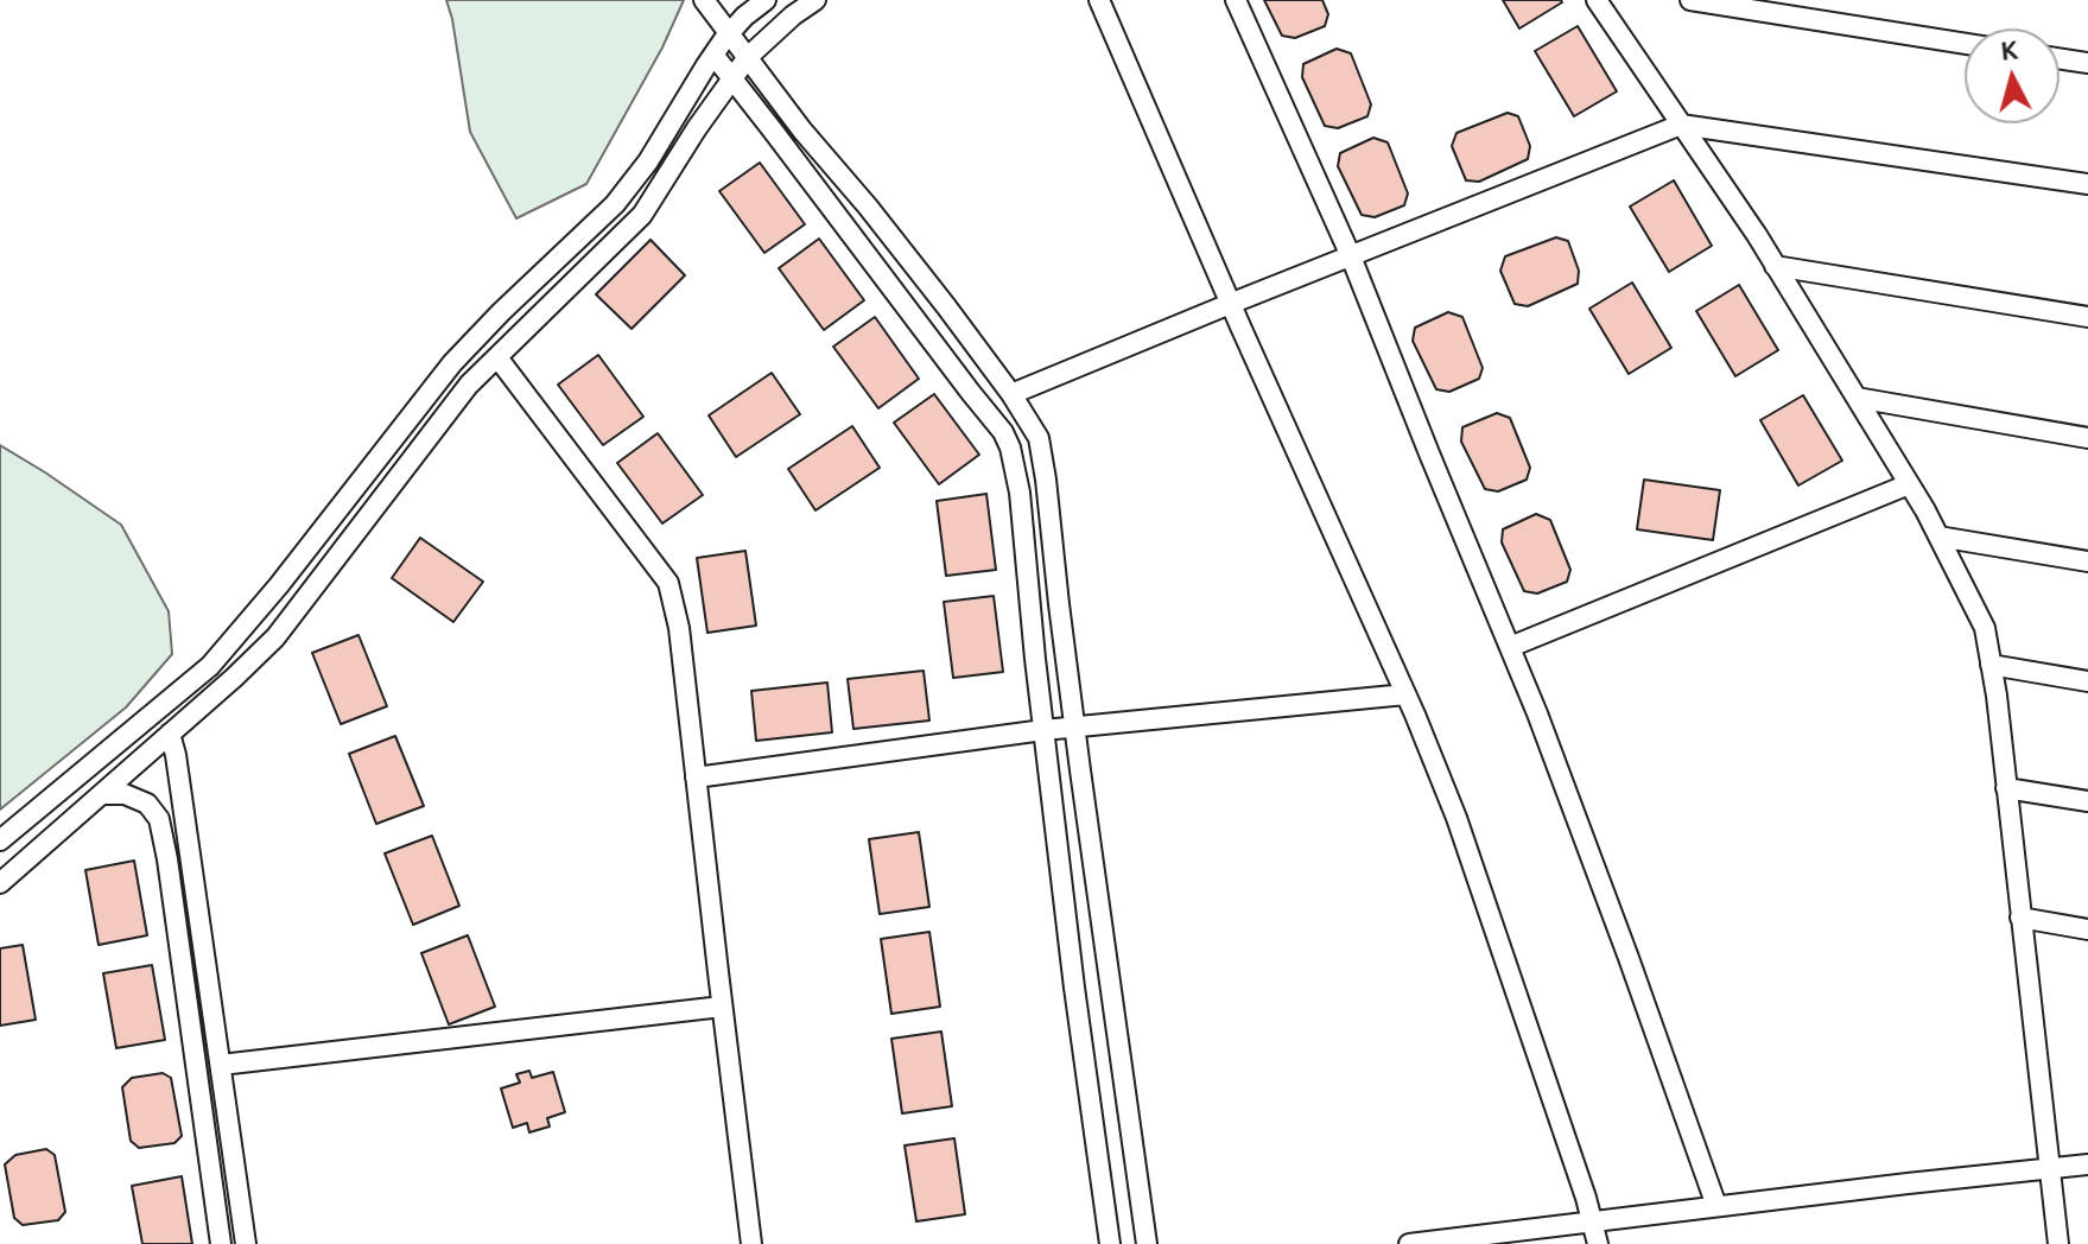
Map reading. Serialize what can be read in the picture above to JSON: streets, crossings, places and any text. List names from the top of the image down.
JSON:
{
  "north": "top"
}
